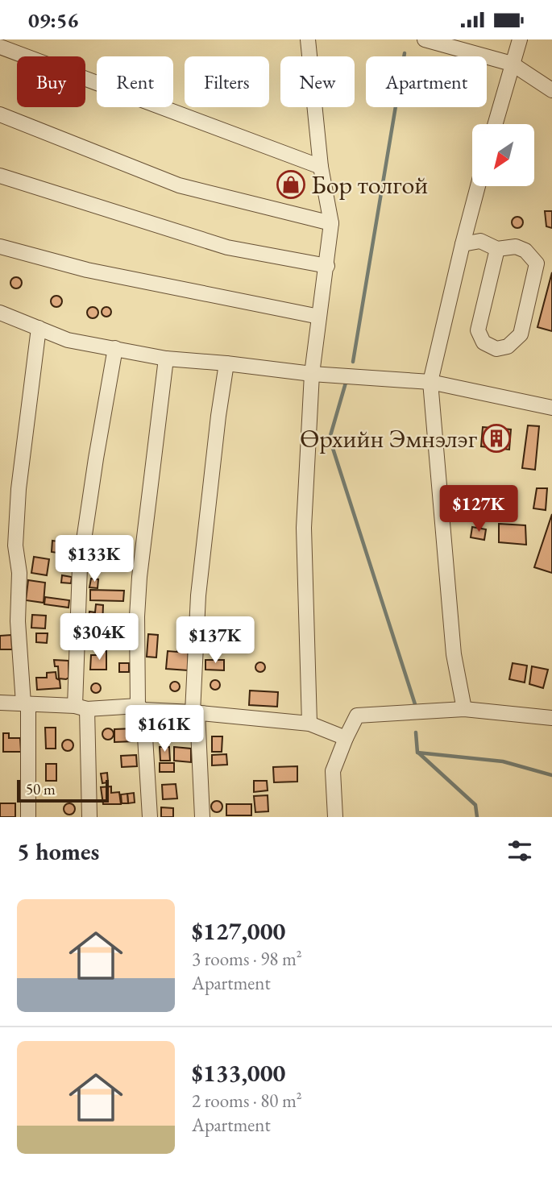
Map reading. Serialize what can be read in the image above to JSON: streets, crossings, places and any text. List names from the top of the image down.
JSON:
{
  "places": {
    "shop": ["Бор толгой"],
    "building": ["Өрхийн Эмнэлэг"]
  },
  "scale_bar": "50 m",
  "north": "bottom left",
  "page": {
    "status": "09:56",
    "chip": [
      "Buy",
      "Rent",
      "Filters",
      "New",
      "Apartment"
    ],
    "price": [
      "$127K",
      "$133K",
      "$304K",
      "$137K",
      "$161K"
    ],
    "scale": "50 m",
    "heading": "5 homes",
    "list": [
      {
        "name": "$127,000",
        "note": "3 rooms · 98 m² · Apartment"
      },
      {
        "name": "$133,000",
        "note": "2 rooms · 80 m² · Apartment"
      }
    ]
  }
}
